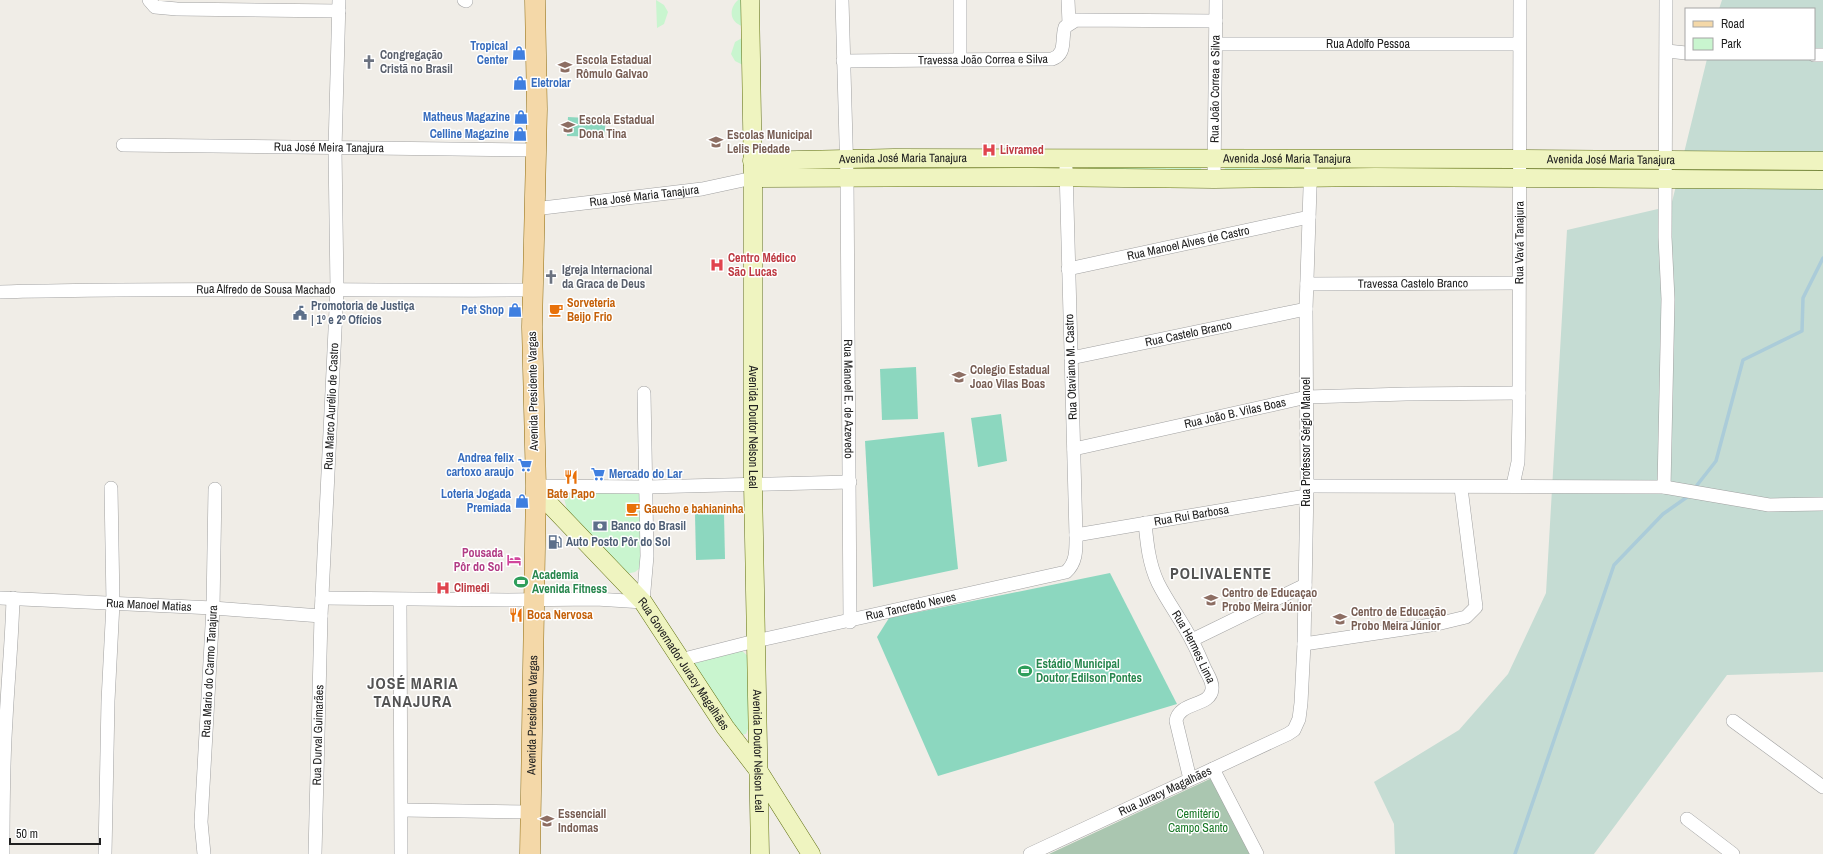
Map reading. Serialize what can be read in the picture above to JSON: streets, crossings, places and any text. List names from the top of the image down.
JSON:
{
  "streets": {
    "main road": ["Avenida Presidente Vargas"],
    "street": [
      "Rua Adolfo Pessoa",
      "Travessa João Correa e Silva",
      "Rua João Correa e Silva",
      "Rua José Meira Tanajura",
      "Avenida José Maria Tanajura",
      "Rua José Maria Tanajura",
      "Rua Manoel Alves de Castro",
      "Rua Vavá Tanajura",
      "Travessa Castelo Branco",
      "Rua Alfredo de Sousa Machado",
      "Rua Castelo Branco",
      "Rua Otaviano M. Castro",
      "Rua Manoel E. de Azevedo",
      "Rua Marco Aurélio de Castro",
      "Rua João B. Vilas Boas",
      "Avenida Doutor Nelson Leal",
      "Rua Professor Sérgio Manoel",
      "Rua Rui Barbosa",
      "Rua Manoel Matias",
      "Rua Tancredo Neves",
      "Rua Hermes Lima",
      "Rua Governador Juracy Magalhães",
      "Rua Mario do Carmo Tanajura",
      "Rua Durval Guimarães",
      "Rua Juracy Magalhães"
    ]
  },
  "crossings": [
    ["Rua Adolfo Pessoa", "Rua João Correa e Silva"],
    ["Rua Adolfo Pessoa", "Rua Vavá Tanajura"],
    ["Travessa João Correa e Silva", "Rua Manoel E. de Azevedo"],
    ["Rua João Correa e Silva", "Avenida José Maria Tanajura"],
    ["Rua José Meira Tanajura", "Avenida Presidente Vargas"],
    ["Rua José Meira Tanajura", "Rua Marco Aurélio de Castro"],
    ["Avenida José Maria Tanajura", "Rua José Maria Tanajura"],
    ["Avenida José Maria Tanajura", "Rua Vavá Tanajura"],
    ["Avenida José Maria Tanajura", "Rua Otaviano M. Castro"],
    ["Avenida José Maria Tanajura", "Rua Manoel E. de Azevedo"],
    ["Avenida José Maria Tanajura", "Avenida Doutor Nelson Leal"],
    ["Avenida José Maria Tanajura", "Rua Professor Sérgio Manoel"],
    ["Rua José Maria Tanajura", "Avenida Presidente Vargas"],
    ["Rua José Maria Tanajura", "Avenida Doutor Nelson Leal"],
    ["Rua Manoel Alves de Castro", "Rua Otaviano M. Castro"],
    ["Rua Manoel Alves de Castro", "Rua Professor Sérgio Manoel"],
    ["Rua Vavá Tanajura", "Travessa Castelo Branco"],
    ["Rua Vavá Tanajura", "Rua João B. Vilas Boas"],
    ["Rua Vavá Tanajura", "Rua Rui Barbosa"],
    ["Travessa Castelo Branco", "Rua Professor Sérgio Manoel"],
    ["Rua Alfredo de Sousa Machado", "Avenida Presidente Vargas"],
    ["Rua Alfredo de Sousa Machado", "Rua Marco Aurélio de Castro"],
    ["Rua Castelo Branco", "Rua Otaviano M. Castro"],
    ["Rua Castelo Branco", "Rua Professor Sérgio Manoel"],
    ["Rua Otaviano M. Castro", "Rua João B. Vilas Boas"],
    ["Rua Otaviano M. Castro", "Rua Rui Barbosa"],
    ["Rua Otaviano M. Castro", "Rua Tancredo Neves"],
    ["Avenida Presidente Vargas", "Rua Governador Juracy Magalhães"],
    ["Rua Manoel E. de Azevedo", "Rua Tancredo Neves"],
    ["Rua Marco Aurélio de Castro", "Rua Manoel Matias"],
    ["Rua Marco Aurélio de Castro", "Rua Durval Guimarães"],
    ["Rua João B. Vilas Boas", "Rua Professor Sérgio Manoel"],
    ["Avenida Doutor Nelson Leal", "Rua Tancredo Neves"],
    ["Avenida Doutor Nelson Leal", "Rua Governador Juracy Magalhães"],
    ["Rua Professor Sérgio Manoel", "Rua Rui Barbosa"],
    ["Rua Professor Sérgio Manoel", "Rua Juracy Magalhães"],
    ["Rua Rui Barbosa", "Rua Hermes Lima"],
    ["Rua Manoel Matias", "Rua Mario do Carmo Tanajura"],
    ["Rua Manoel Matias", "Rua Durval Guimarães"],
    ["Rua Tancredo Neves", "Rua Governador Juracy Magalhães"],
    ["Rua Hermes Lima", "Rua Juracy Magalhães"]
  ],
  "districts": ["POLIVALENTE", "JOSÉ MARIA TANAJURA"],
  "parks": ["Cemitério Campo Santo"],
  "places": {
    "shop": [
      "Tropical Center",
      "Eletrolar",
      "Matheus Magazine",
      "Celline Magazine",
      "Pet Shop",
      "Loteria Jogada Premiada"
    ],
    "church": ["Congregação Cristã no Brasil", "Igreja Internacional da Graca de Deus"],
    "school or university": [
      "Escola Estadual Rômulo Galvao",
      "Escola Estadual Dona Tina",
      "Escolas Municipal Lelis Piedade",
      "Colegio Estadual Joao Vilas Boas",
      "Centro de Educaçao Probo Meira Júnior",
      "Centro de Educação Probo Meira Júnior",
      "Essenciall Indomas"
    ],
    "hospital": ["Livramed", "Centro Médico São Lucas", "Climedi"],
    "cafe": ["Sorveteria Beijo Frio", "Gaucho e bahianinha"],
    "public building": ["Promotoria de Justiça | 1º e 2º Ofícios"],
    "supermarket": ["Andrea felix cartoxo araujo", "Mercado do Lar"],
    "restaurant": ["Bate Papo", "Boca Nervosa"],
    "bank": ["Banco do Brasil"],
    "fuel station": ["Auto Posto Pôr do Sol"],
    "hotel": ["Pousada Pôr do Sol"],
    "sports": ["Academia Avenida Fitness", "Estádio Municipal Doutor Edilson Pontes"]
  },
  "legend": ["Road", "Park"],
  "scale_bar": "50 m"
}
